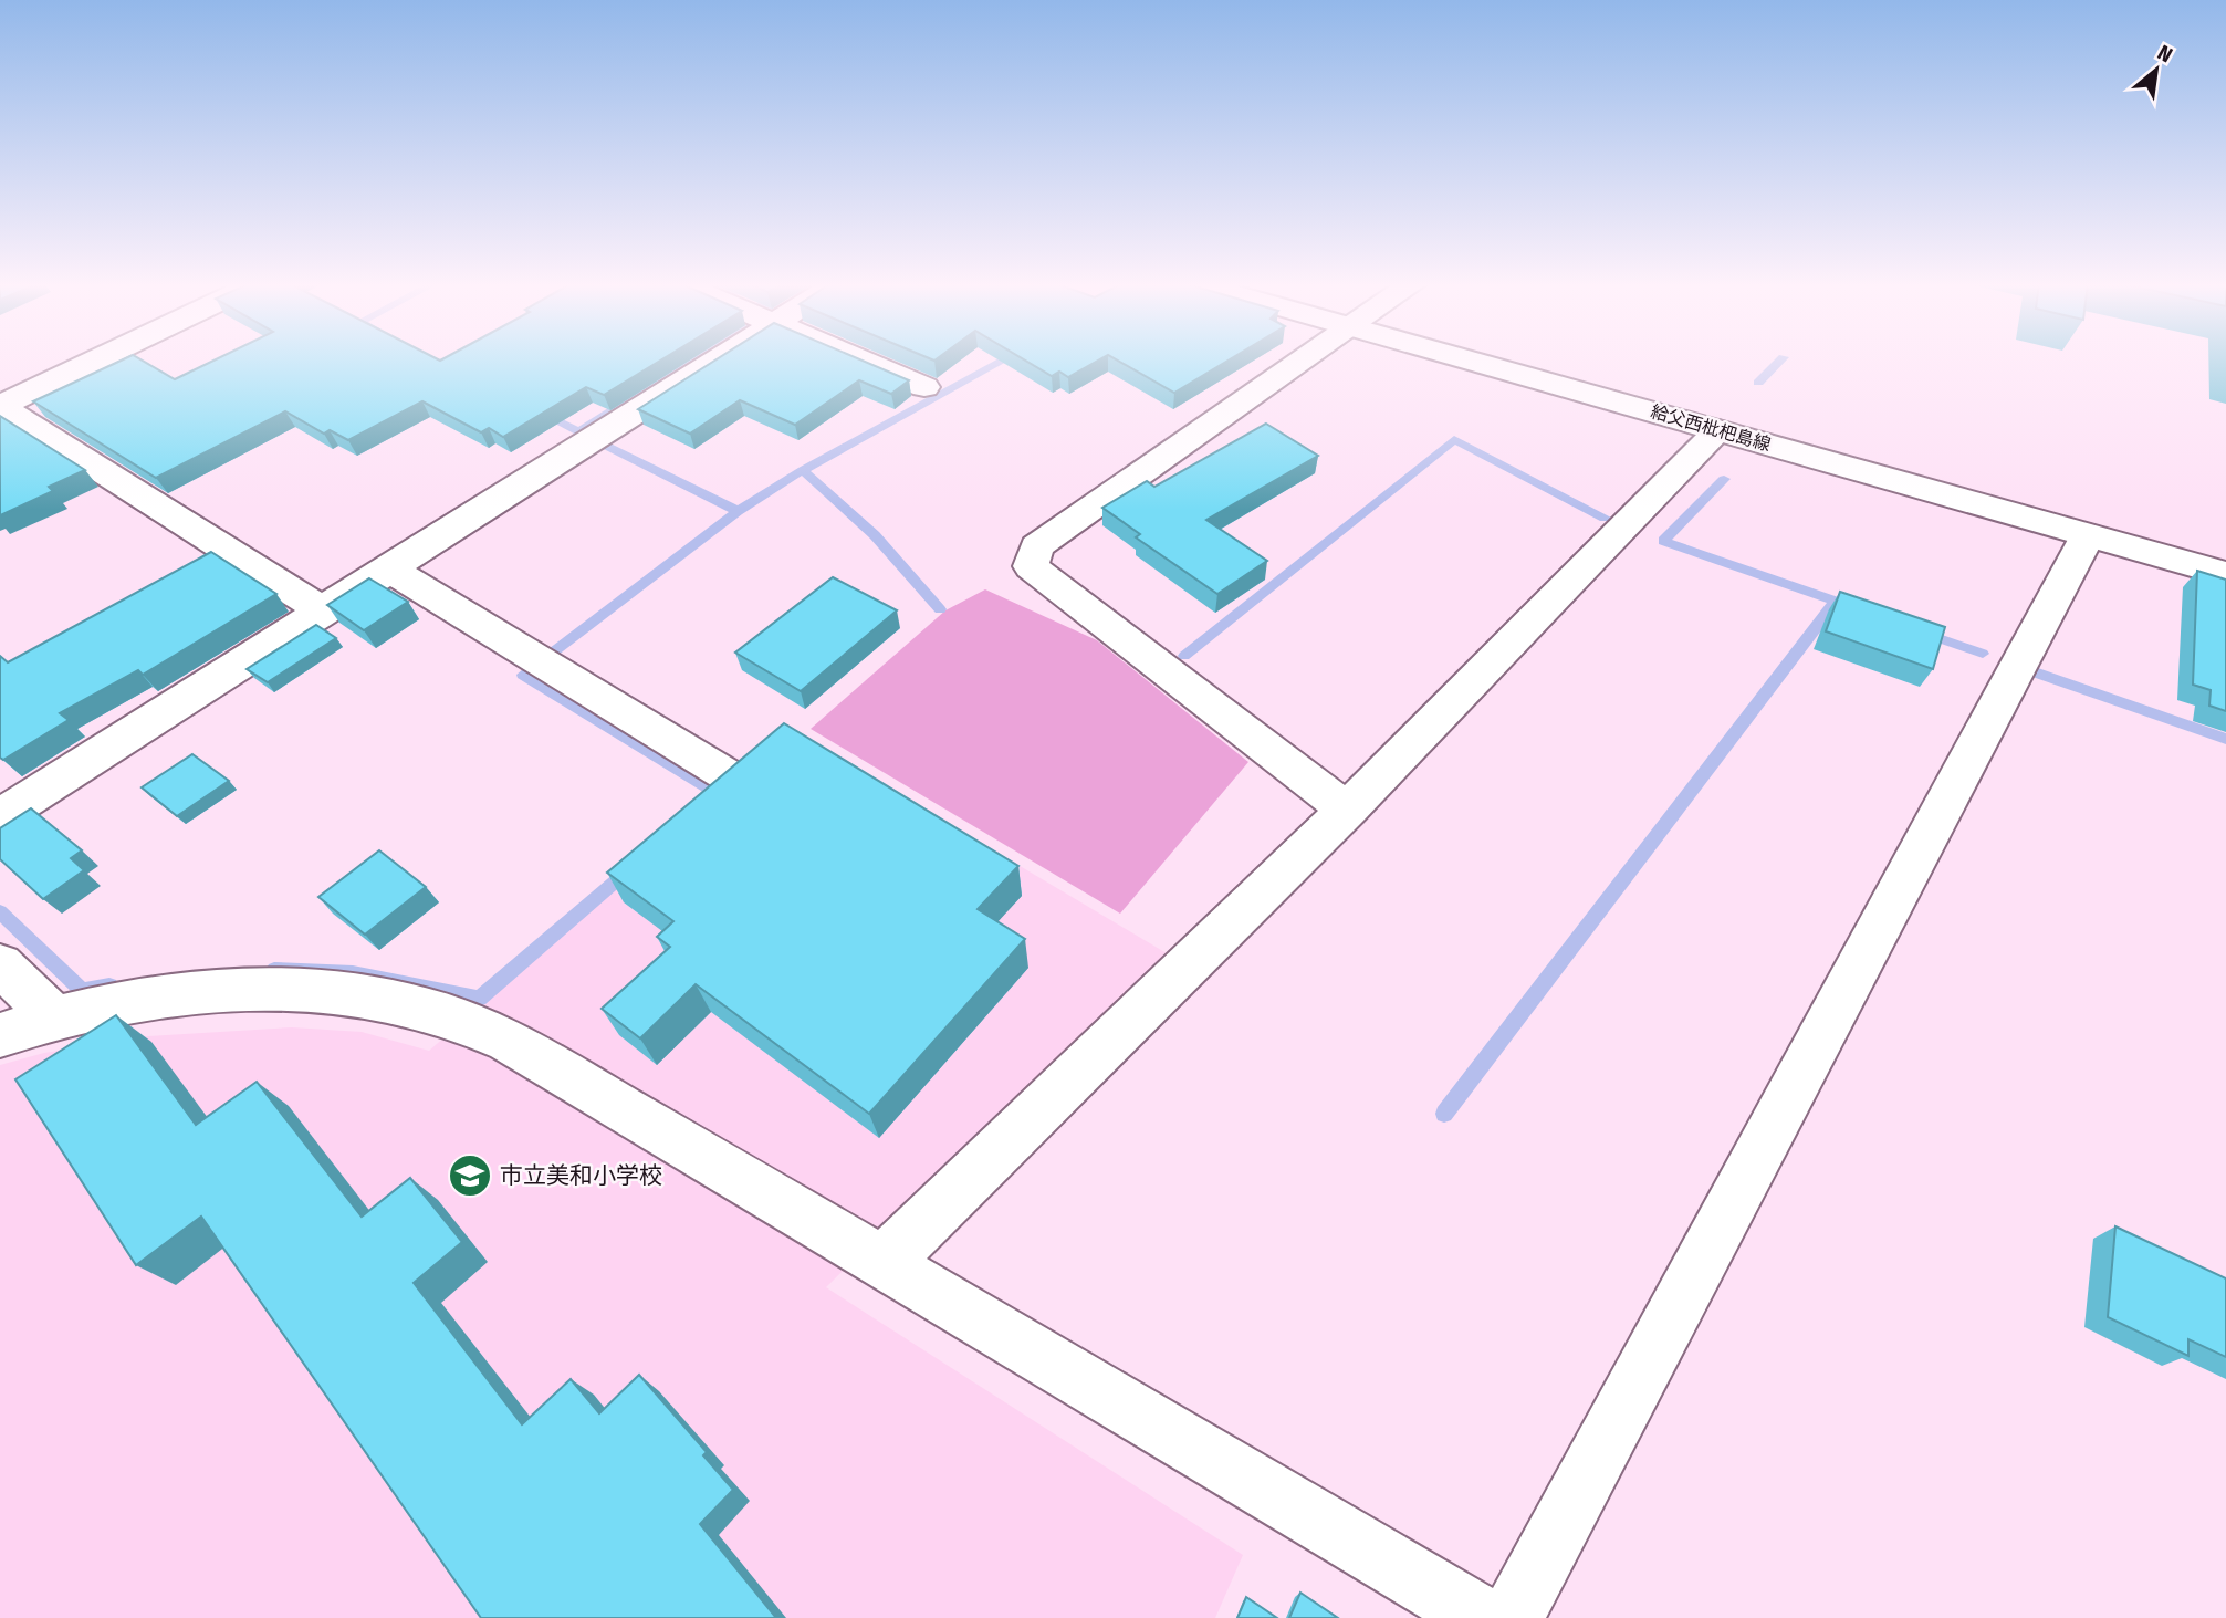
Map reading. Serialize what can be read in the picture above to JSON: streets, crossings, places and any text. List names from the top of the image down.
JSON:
{
  "streets": {
    "street": ["給父西枇杷島線"]
  },
  "places": {
    "school or university": ["市立美和小学校"]
  },
  "north": "top right"
}
